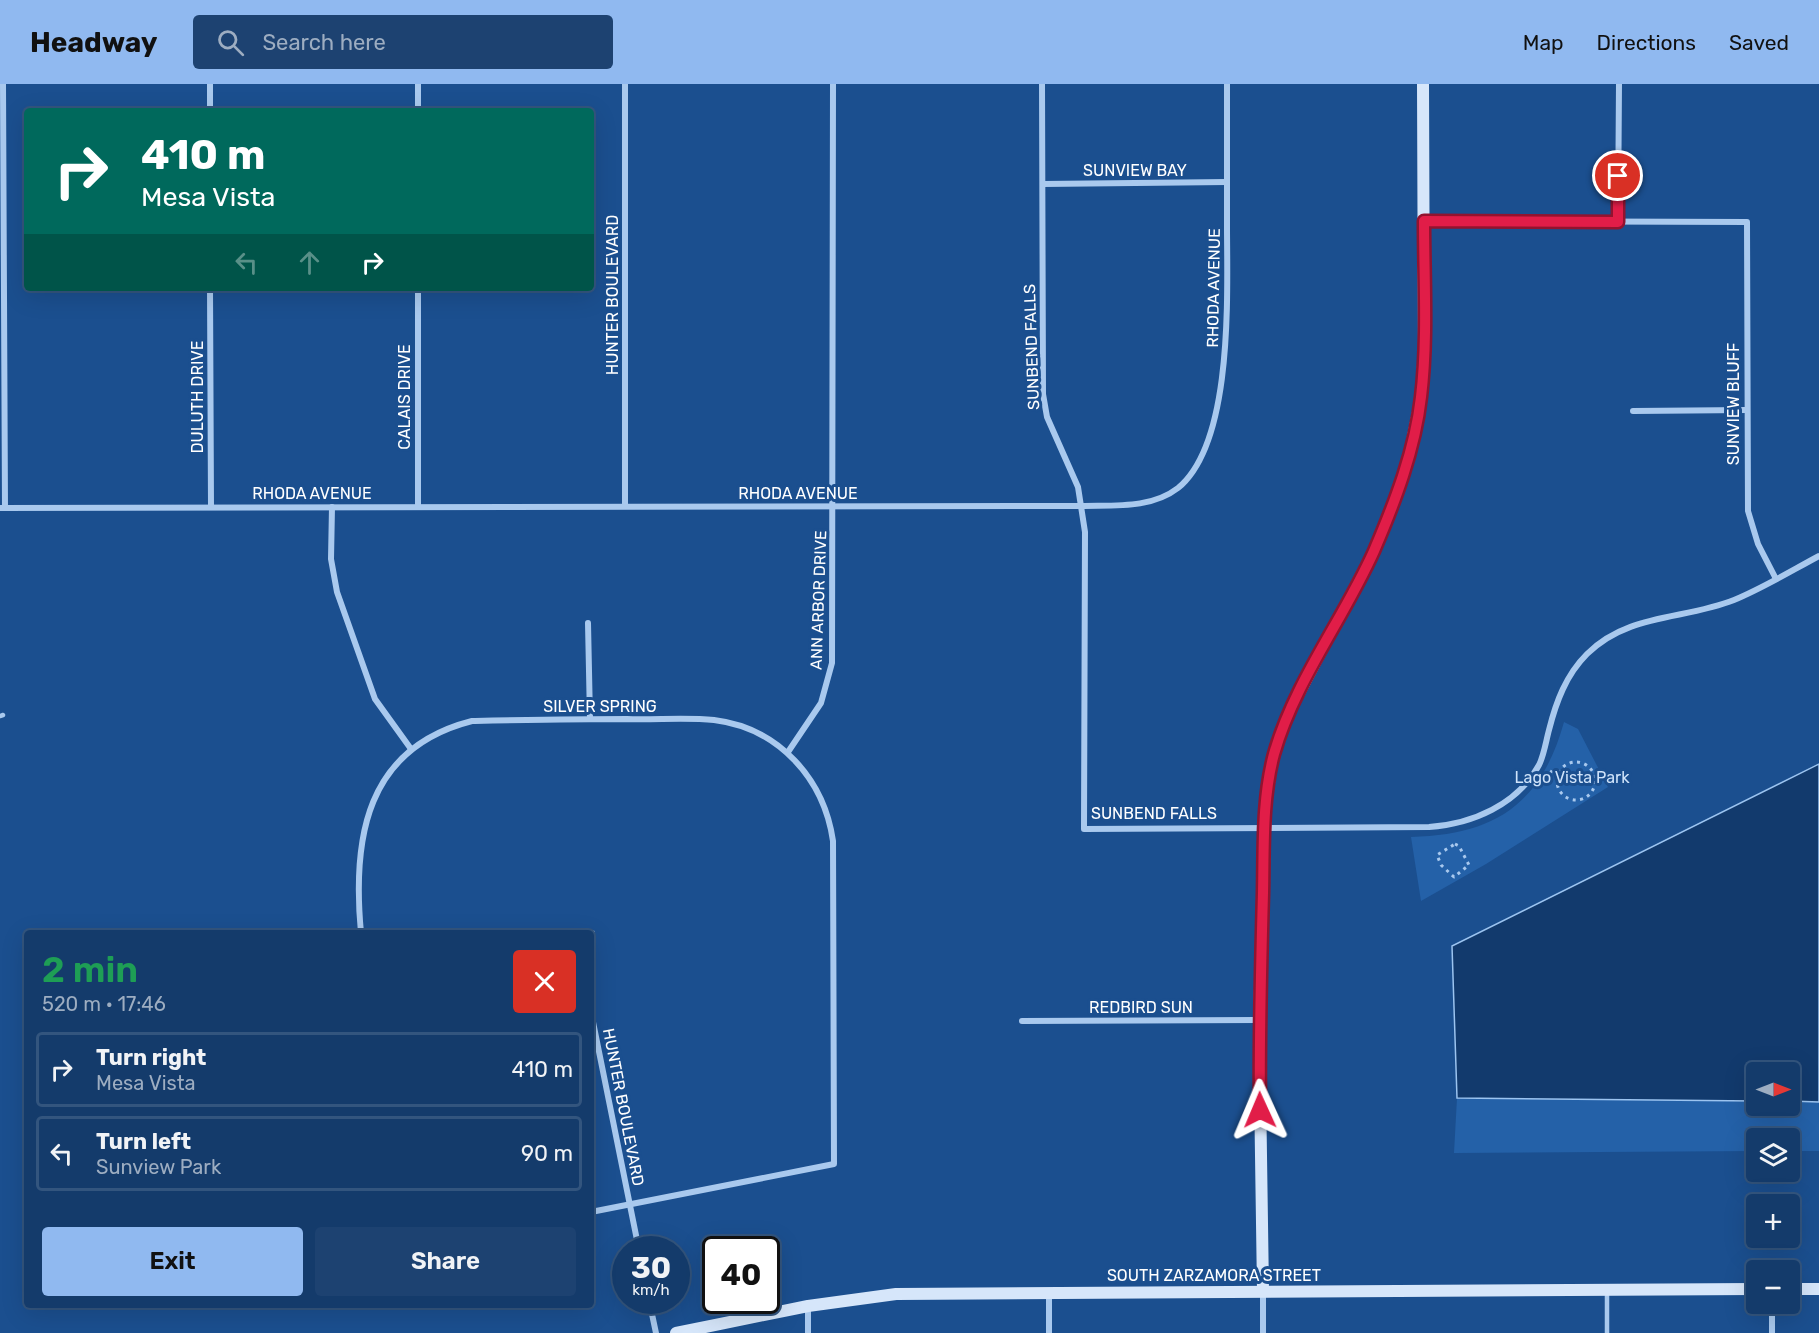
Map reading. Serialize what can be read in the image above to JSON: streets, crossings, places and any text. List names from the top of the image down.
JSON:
{
  "streets": {
    "street": [
      "SUNVIEW BAY",
      "RHODA AVENUE",
      "HUNTER BOULEVARD",
      "SUNBEND FALLS",
      "DULUTH DRIVE",
      "CALAIS DRIVE",
      "SUNVIEW BLUFF",
      "ANN ARBOR DRIVE",
      "SILVER SPRING",
      "REDBIRD SUN",
      "SOUTH ZARZAMORA STREET"
    ]
  },
  "crossings": [
    ["SUNVIEW BAY", "RHODA AVENUE"],
    ["SUNVIEW BAY", "SUNBEND FALLS"],
    ["RHODA AVENUE", "HUNTER BOULEVARD"],
    ["RHODA AVENUE", "SUNBEND FALLS"],
    ["RHODA AVENUE", "DULUTH DRIVE"],
    ["RHODA AVENUE", "CALAIS DRIVE"],
    ["RHODA AVENUE", "ANN ARBOR DRIVE"],
    ["SUNBEND FALLS", "SUNVIEW BLUFF"],
    ["ANN ARBOR DRIVE", "SILVER SPRING"]
  ],
  "parks": ["Lago Vista Park"],
  "north": "right",
  "page": {
    "header": "Headway",
    "search": "Search here",
    "nav": ["Map", "Directions", "Saved"],
    "turn": ["410 m", "Mesa Vista"],
    "heading": ["2 min", "520 m · 17:46"],
    "list": [
      {
        "name": "Turn right",
        "note": "Mesa Vista",
        "value": "410 m"
      },
      {
        "name": "Turn left",
        "note": "Sunview Park",
        "value": "90 m"
      }
    ],
    "map_buttons": ["+", "−"],
    "buttons": ["Exit", "Share"],
    "speed": "30 km/h",
    "limit": "40"
  }
}
